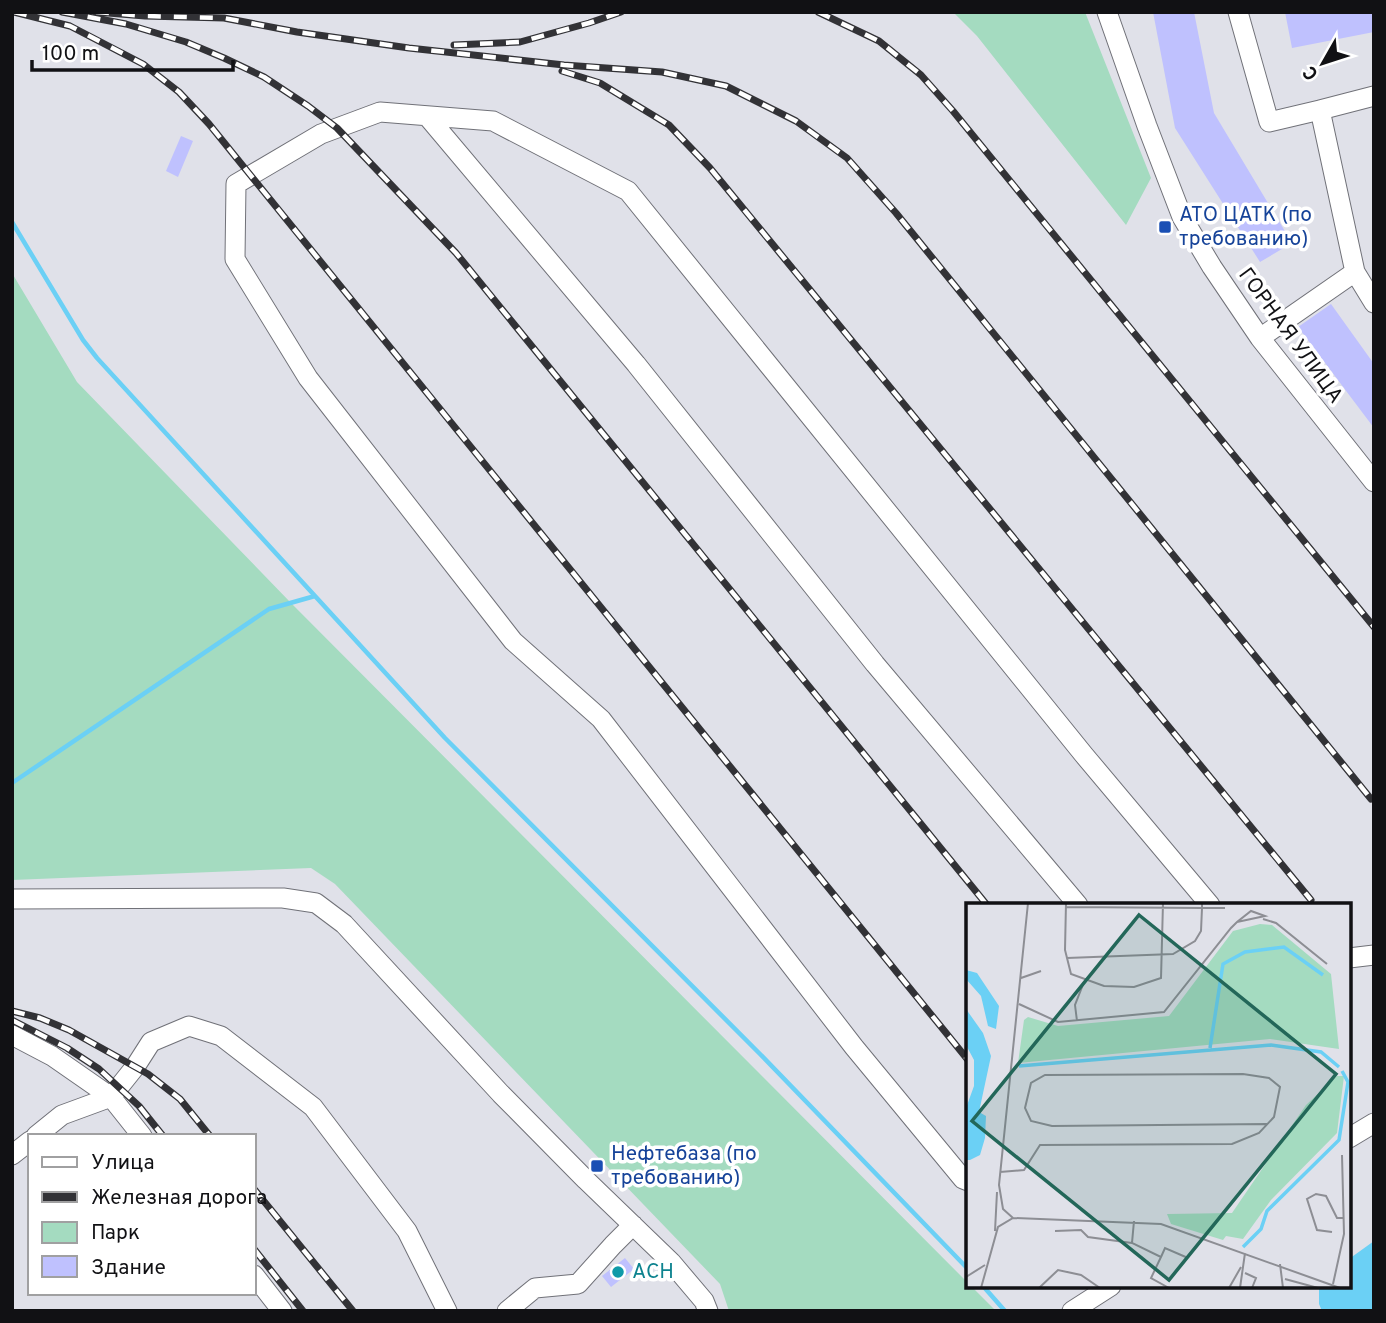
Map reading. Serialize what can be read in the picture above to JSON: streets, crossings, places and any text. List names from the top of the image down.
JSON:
{
  "streets": {
    "street": ["ГОРНАЯ УЛИЦА"]
  },
  "places": {
    "transit": ["АТО ЦАТК (по требованию)", "Нефтебаза (по требованию)"],
    "other": ["АСН"]
  },
  "legend": [
    "Улица",
    "Железная дорога",
    "Парк",
    "Здание"
  ],
  "scale_bar": "100 m",
  "north": "bottom left"
}
